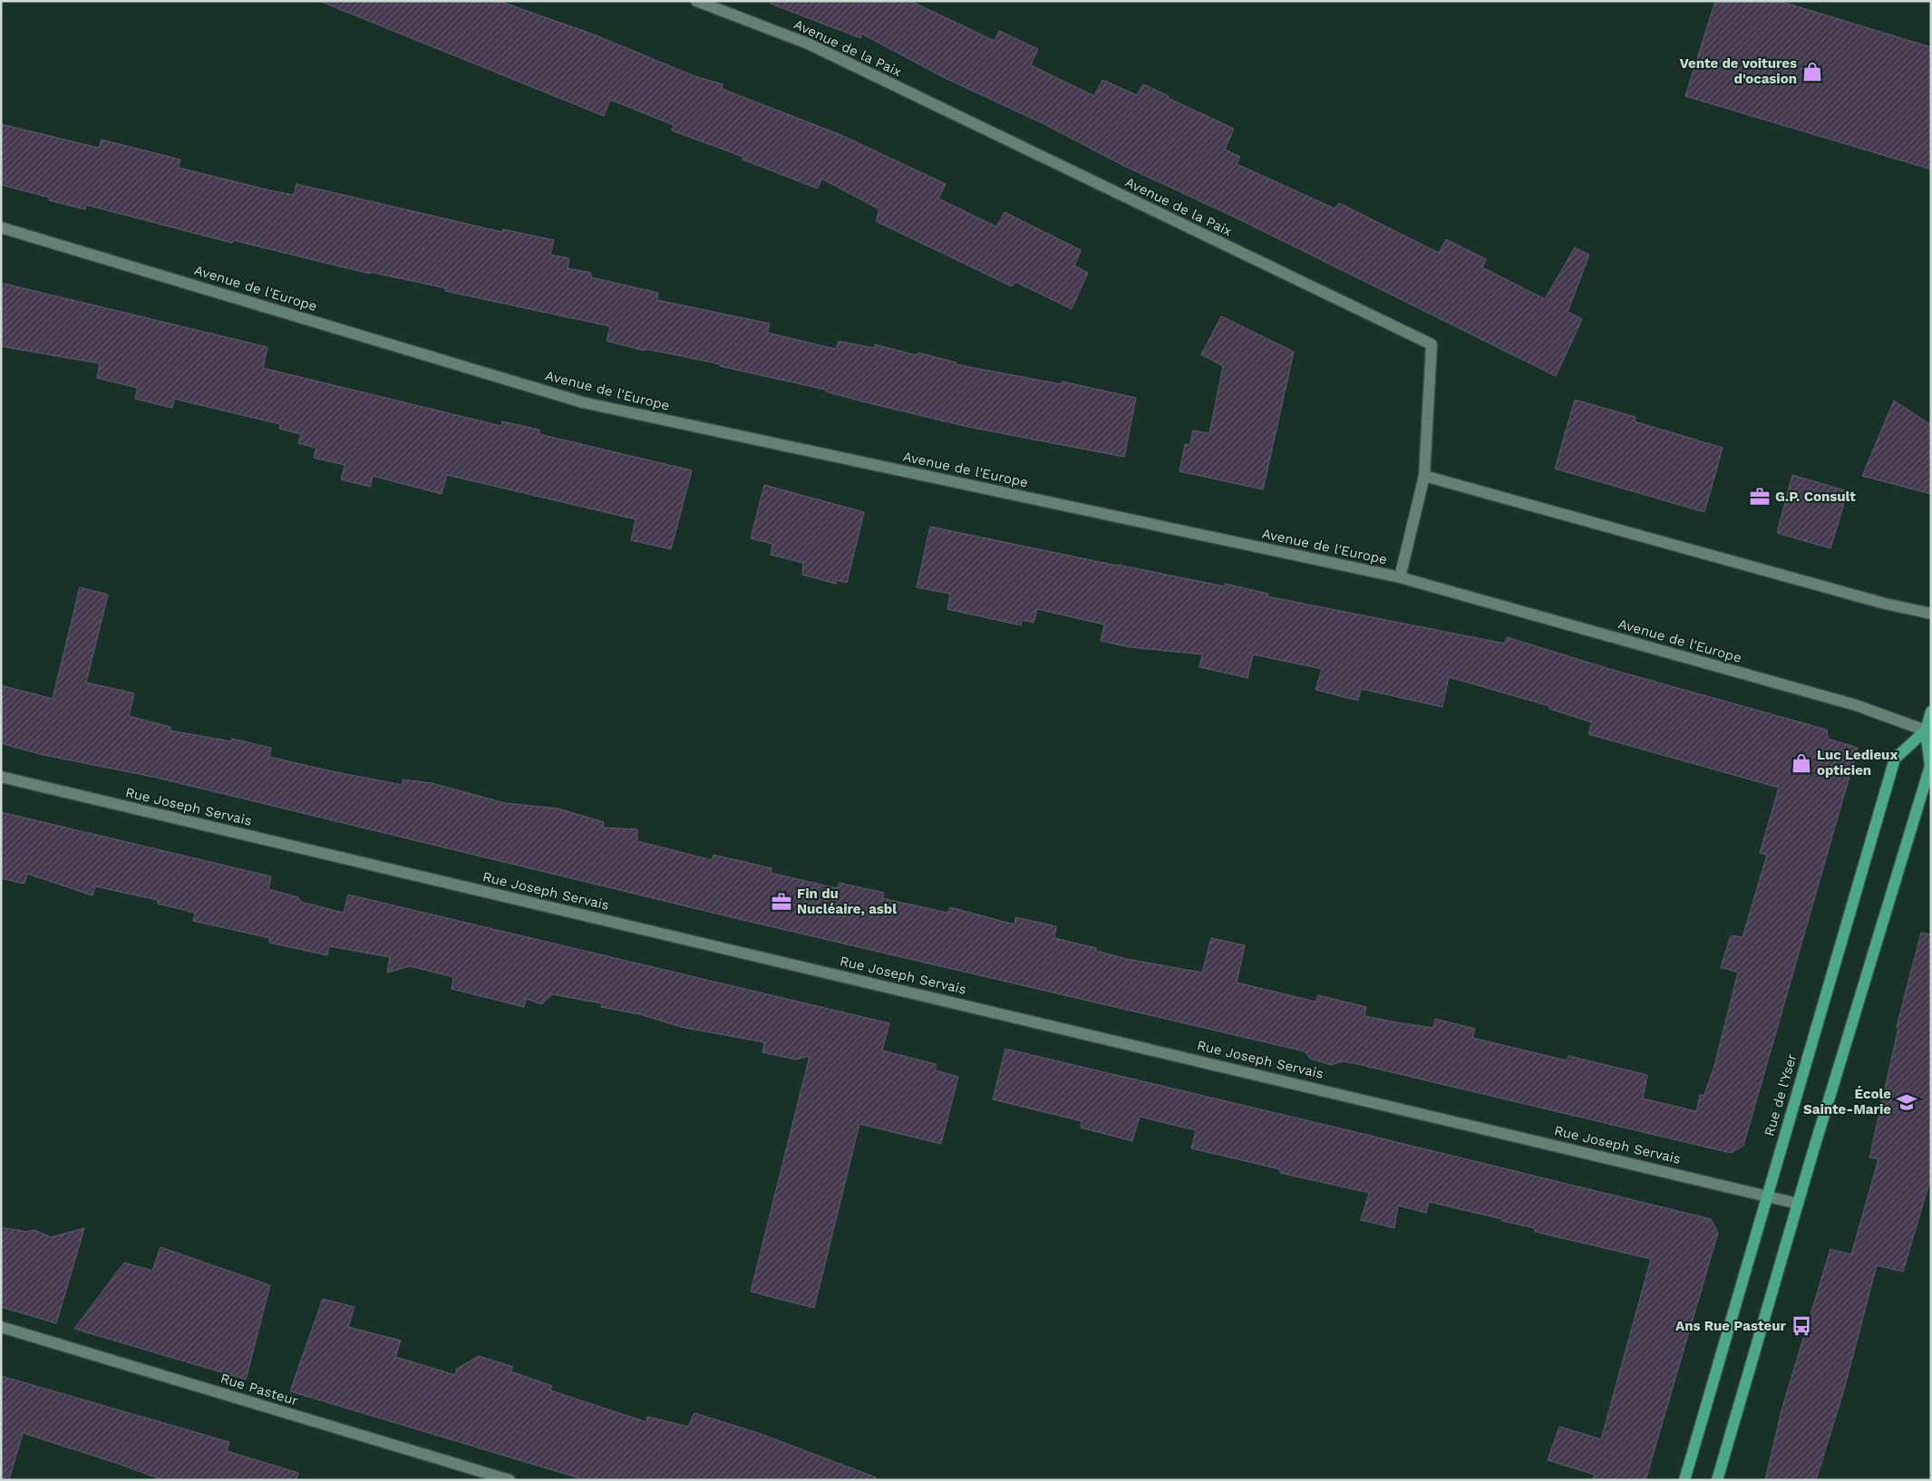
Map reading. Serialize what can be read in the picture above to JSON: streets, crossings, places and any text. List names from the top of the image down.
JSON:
{
  "streets": {
    "main road": ["Rue de l'Yser"],
    "street": [
      "Avenue de la Paix",
      "Avenue de l'Europe",
      "Rue Joseph Servais",
      "Rue Pasteur"
    ]
  },
  "crossings": [
    ["Avenue de la Paix", "Avenue de l'Europe"],
    ["Avenue de l'Europe", "Rue de l'Yser"],
    ["Rue Joseph Servais", "Rue de l'Yser"]
  ],
  "places": {
    "shop": ["Vente de voitures d'ocasion", "Luc Ledieux opticien"],
    "office": ["G.P. Consult", "Fin du Nucléaire, asbl"],
    "school or university": ["École Sainte-Marie"],
    "bus stop": ["Ans Rue Pasteur"]
  }
}
